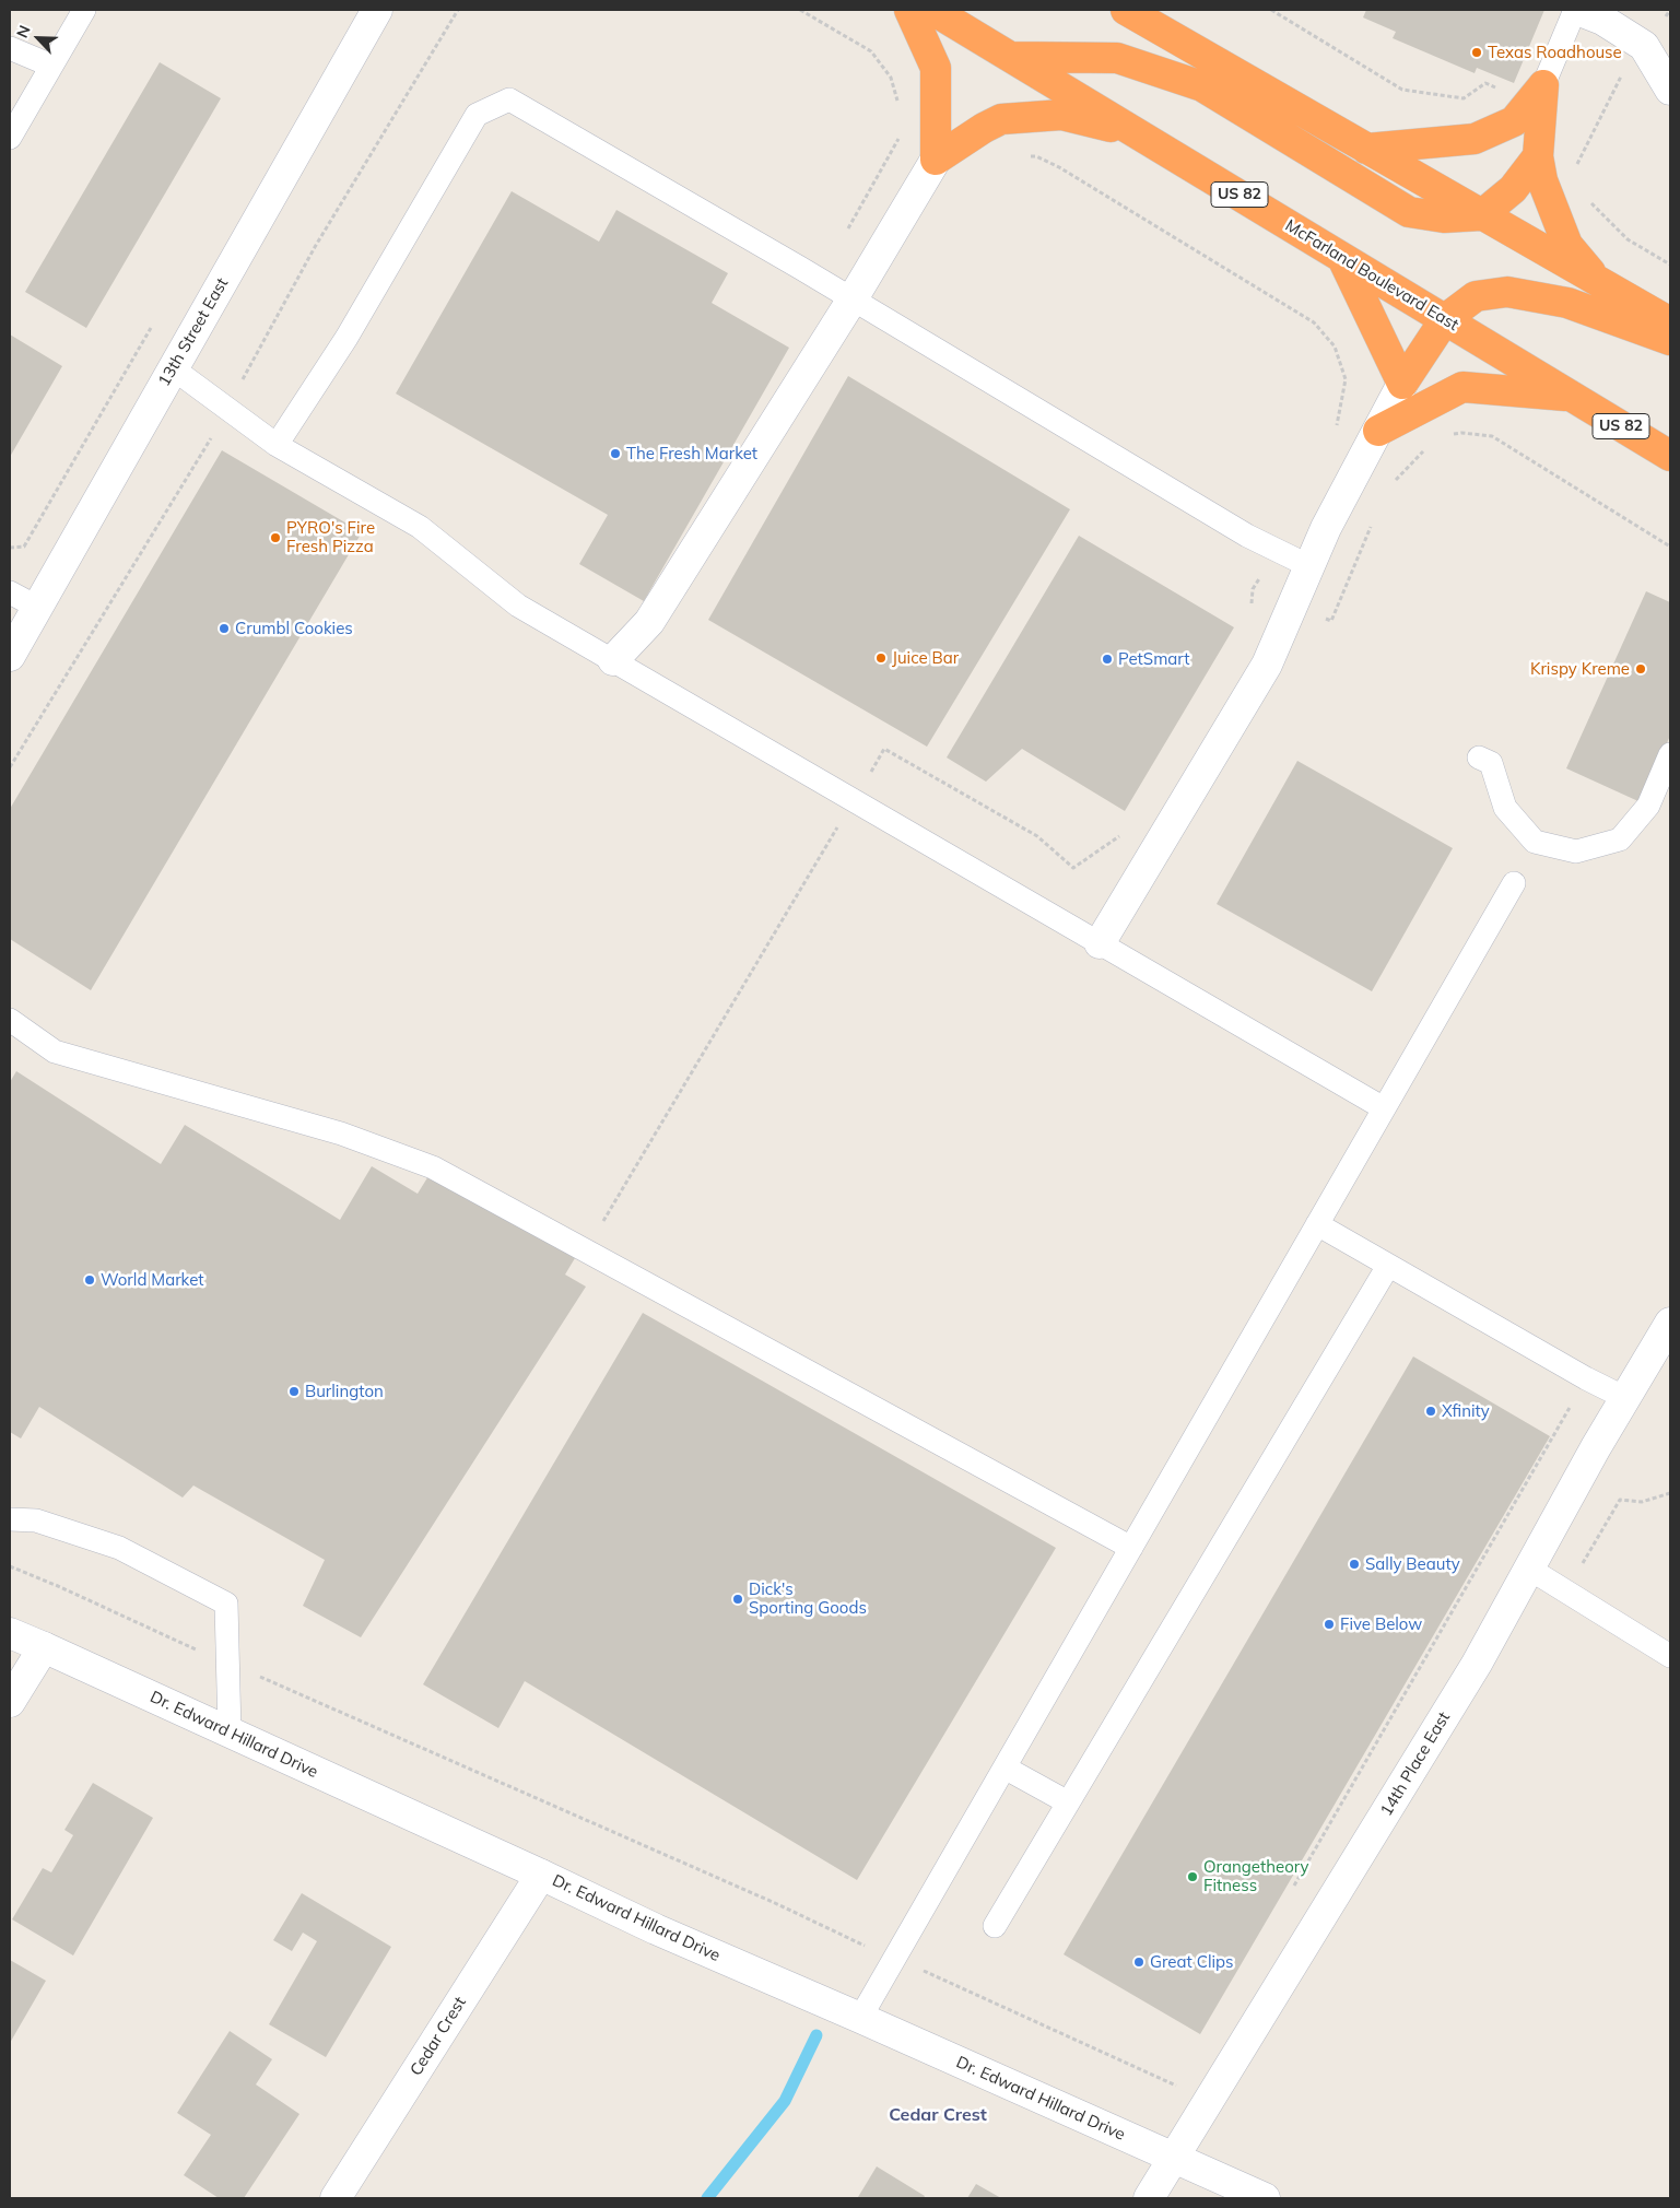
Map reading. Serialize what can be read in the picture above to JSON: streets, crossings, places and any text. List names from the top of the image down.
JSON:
{
  "streets": {
    "highway": ["US 82", "McFarland Boulevard East"],
    "street": [
      "13th Street East",
      "Dr. Edward Hillard Drive",
      "14th Place East",
      "Cedar Crest"
    ]
  },
  "crossings": [
    ["Dr. Edward Hillard Drive", "14th Place East"],
    ["Dr. Edward Hillard Drive", "Cedar Crest"]
  ],
  "districts": ["Cedar Crest"],
  "places": [
    "Texas Roadhouse",
    "The Fresh Market",
    "PYRO's Fire Fresh Pizza",
    "Crumbl Cookies",
    "Juice Bar",
    "PetSmart",
    "Krispy Kreme",
    "World Market",
    "Burlington",
    "Xfinity",
    "Sally Beauty",
    "Dick's Sporting Goods",
    "Five Below",
    "Orangetheory Fitness",
    "Great Clips"
  ],
  "north": "top left"
}
